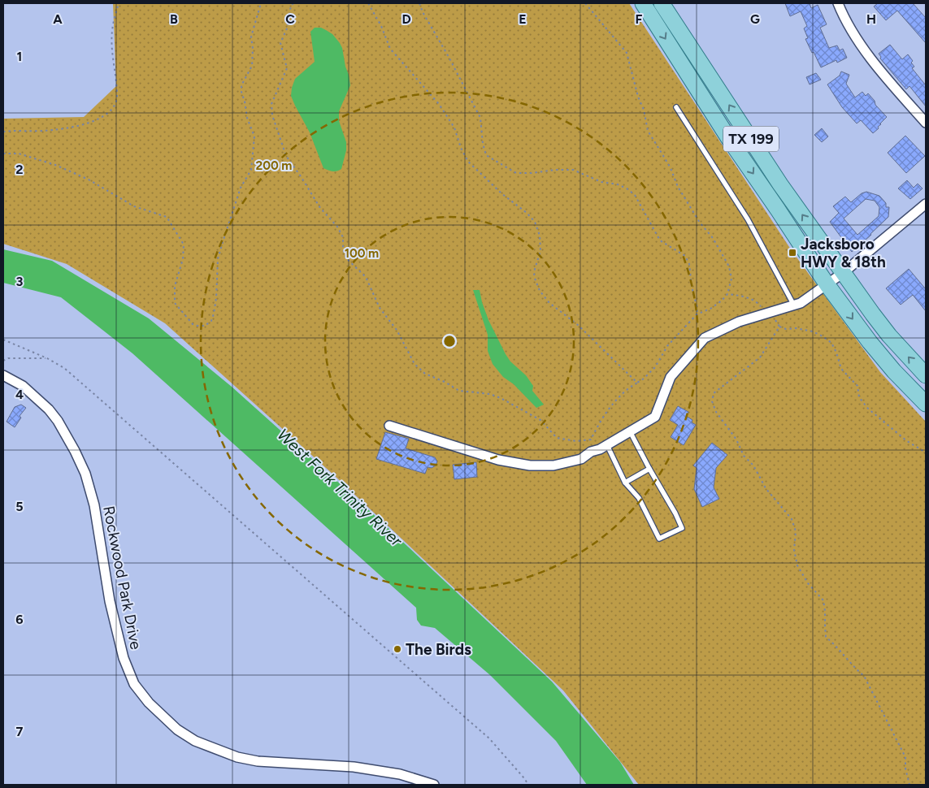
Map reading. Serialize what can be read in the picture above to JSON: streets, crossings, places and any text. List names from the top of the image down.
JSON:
{
  "streets": {
    "main road": ["TX 199"],
    "street": ["Rockwood Park Drive"]
  },
  "water": ["West Fork Trinity River"],
  "places": {
    "transit": ["Jacksboro HWY & 18th"],
    "other": ["The Birds"]
  },
  "grid": {
    "columns": [
      "A",
      "B",
      "C",
      "D",
      "E",
      "F",
      "G",
      "H"
    ],
    "rows": [
      "1",
      "2",
      "3",
      "4",
      "5",
      "6",
      "7"
    ]
  },
  "rings": ["200 m", "100 m"]
}
